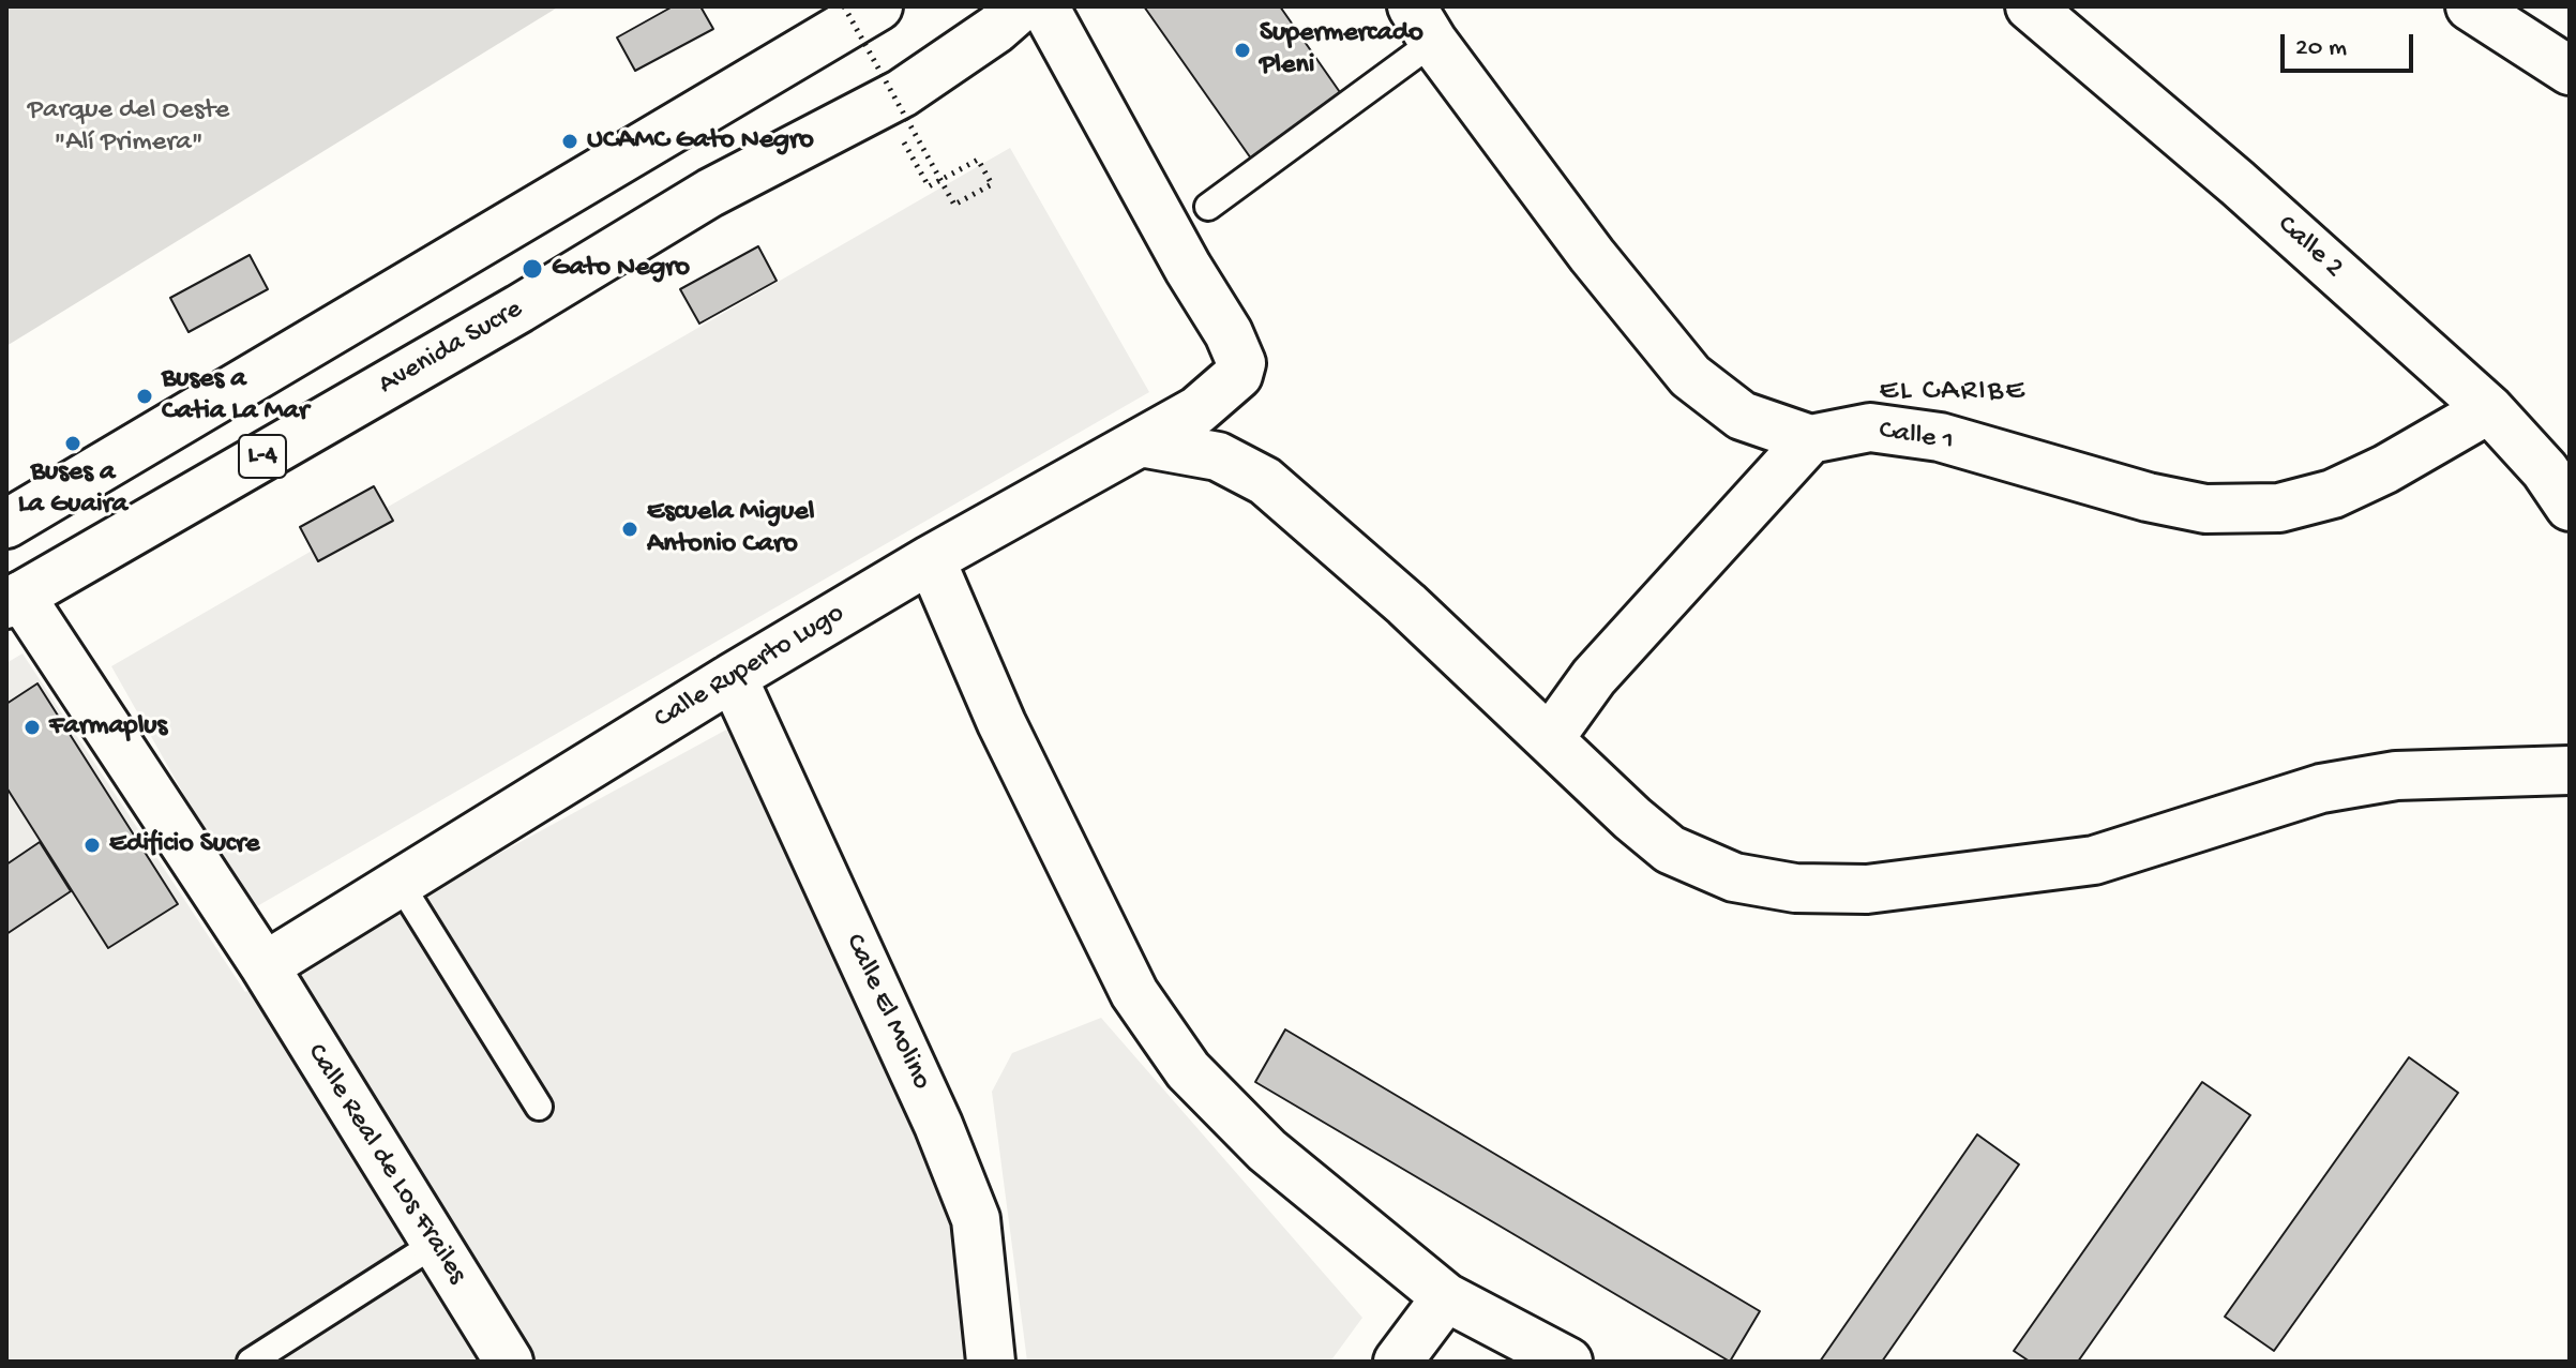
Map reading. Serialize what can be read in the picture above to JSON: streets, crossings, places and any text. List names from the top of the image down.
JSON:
{
  "streets": {
    "street": [
      "Calle 2",
      "Avenida Sucre",
      "Calle 1",
      "L-4",
      "Calle Ruperto Lugo",
      "Calle El Molino",
      "Calle Real de Los Frailes"
    ]
  },
  "crossings": [
    ["Calle 2", "Calle 1"],
    ["Avenida Sucre", "Calle Real de Los Frailes"],
    ["Calle Ruperto Lugo", "Calle El Molino"],
    ["Calle Ruperto Lugo", "Calle Real de Los Frailes"]
  ],
  "districts": ["EL CARIBE"],
  "parks": ["Parque del Oeste \"Alí Primera\""],
  "places": [
    "Supermercado Pleni",
    "UCAMC Gato Negro",
    "Gato Negro",
    "Buses a Catia La Mar",
    "Buses a La Guaira",
    "Escuela Miguel Antonio Caro",
    "Farmaplus",
    "Edificio Sucre"
  ],
  "scale_bar": "20 m"
}
